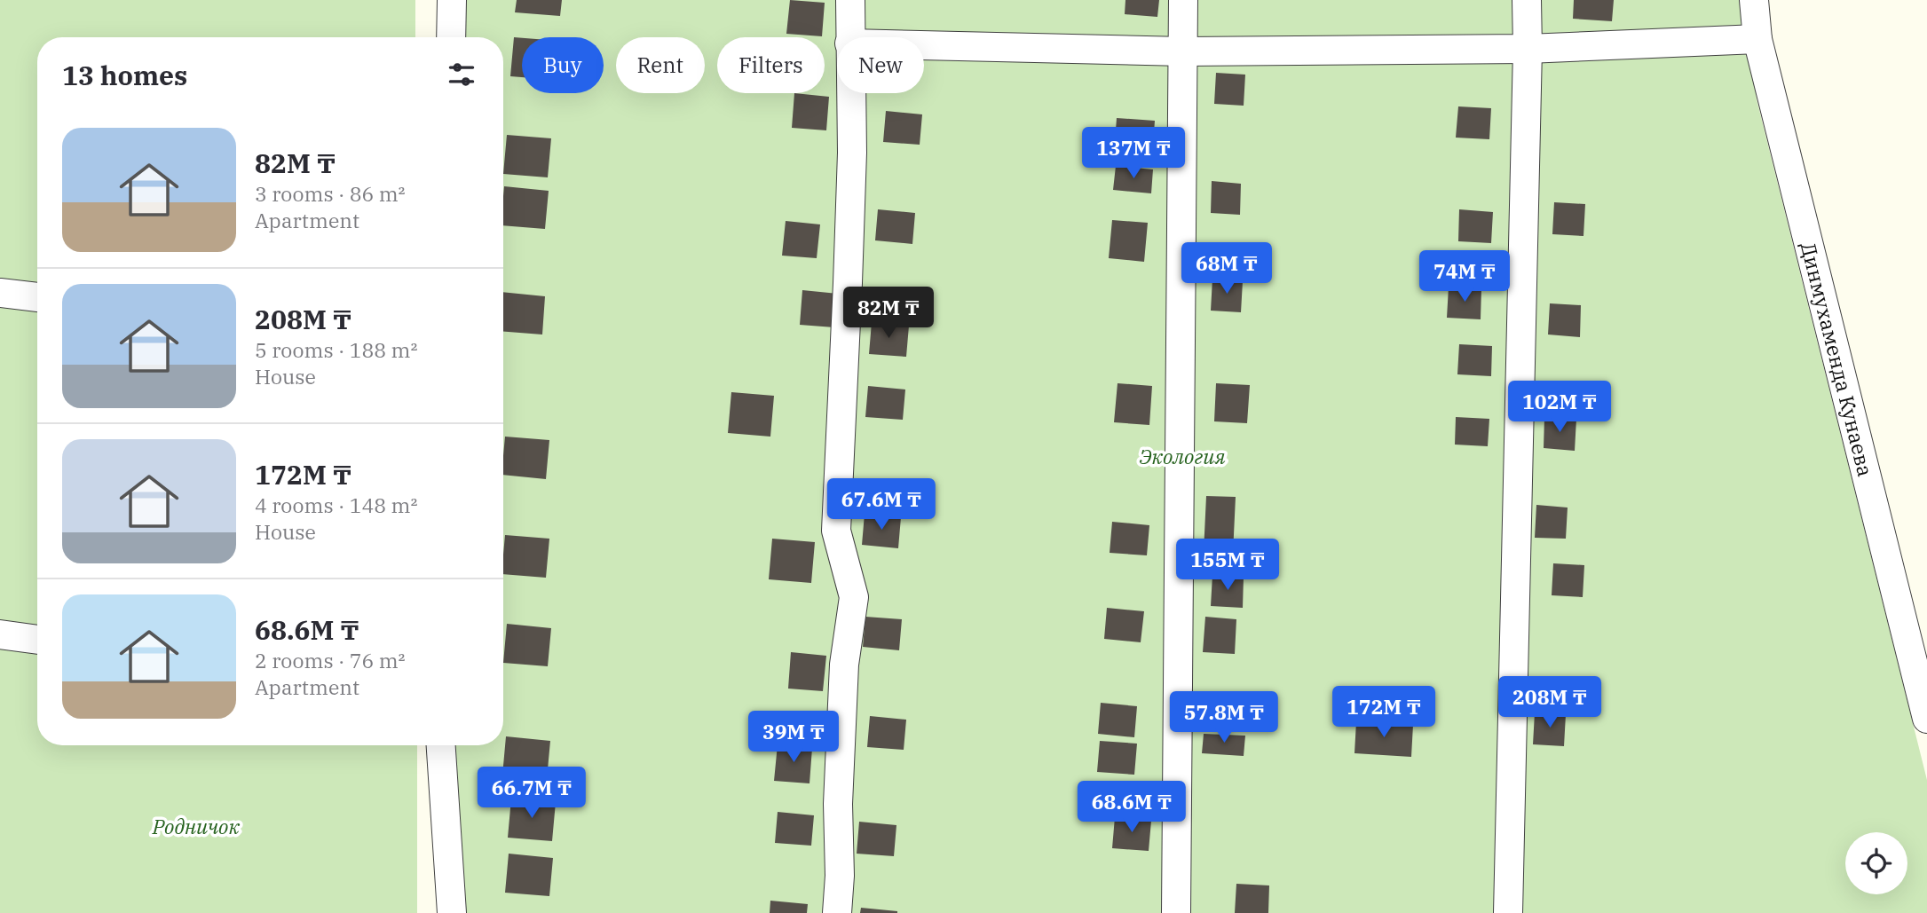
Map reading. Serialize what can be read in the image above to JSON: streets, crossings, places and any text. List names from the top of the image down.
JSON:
{
  "streets": {
    "street": ["Динмухаменда Кунаева"]
  },
  "parks": ["Экология", "Родничок"],
  "page": {
    "chip": [
      "Buy",
      "Rent",
      "Filters",
      "New"
    ],
    "heading": "13 homes",
    "list": [
      {
        "name": "82M ₸",
        "note": "3 rooms · 86 m² · Apartment"
      },
      {
        "name": "208M ₸",
        "note": "5 rooms · 188 m² · House"
      },
      {
        "name": "172M ₸",
        "note": "4 rooms · 148 m² · House"
      },
      {
        "name": "68.6M ₸",
        "note": "2 rooms · 76 m² · Apartment"
      }
    ],
    "price": [
      "137M ₸",
      "68M ₸",
      "74M ₸",
      "82M ₸",
      "102M ₸",
      "67.6M ₸",
      "155M ₸",
      "208M ₸",
      "172M ₸",
      "57.8M ₸",
      "39M ₸",
      "66.7M ₸",
      "68.6M ₸"
    ]
  }
}
